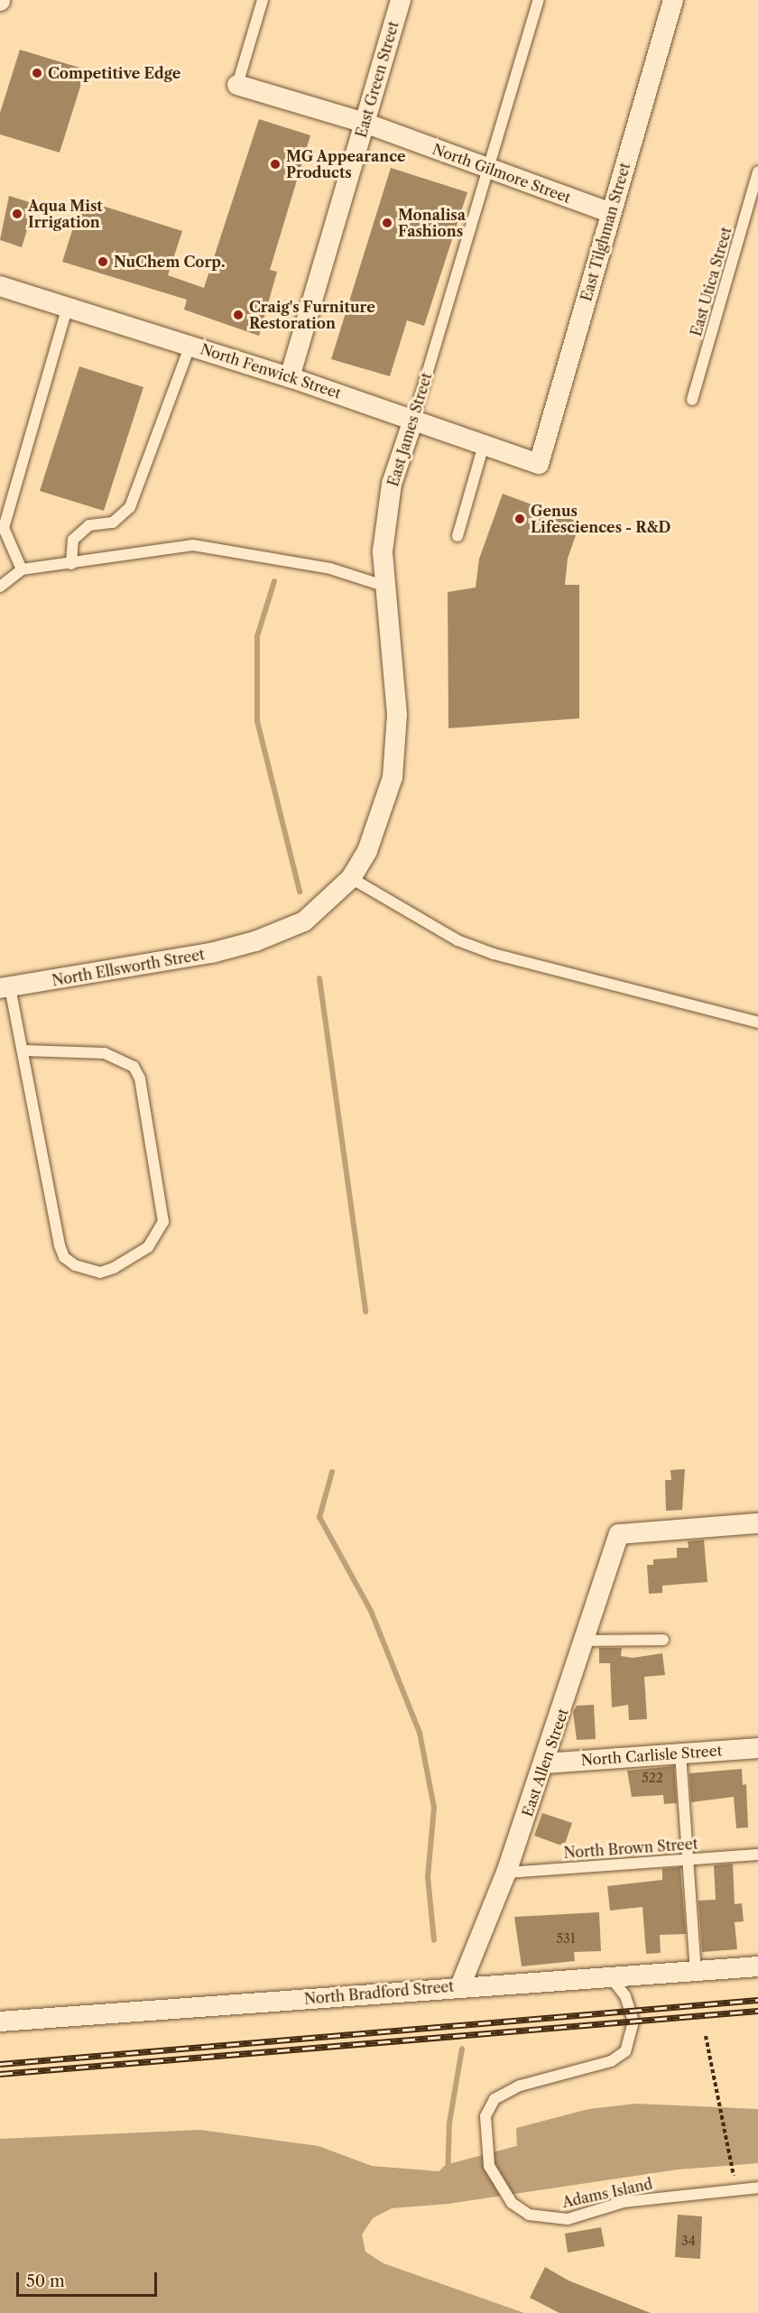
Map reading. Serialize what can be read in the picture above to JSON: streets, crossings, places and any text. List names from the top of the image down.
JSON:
{
  "streets": {
    "street": [
      "East Green Street",
      "North Gilmore Street",
      "East Tilghman Street",
      "North Fenwick Street",
      "East James Street",
      "North Ellsworth Street",
      "North Carlisle Street",
      "East Allen Street",
      "North Bradford Street"
    ],
    "lane": ["East Utica Street", "North Brown Street", "Adams Island"]
  },
  "crossings": [
    ["East Green Street", "North Gilmore Street"],
    ["East Green Street", "North Fenwick Street"],
    ["North Gilmore Street", "East Tilghman Street"],
    ["North Gilmore Street", "East James Street"],
    ["East Tilghman Street", "North Fenwick Street"],
    ["North Fenwick Street", "East James Street"],
    ["East James Street", "North Ellsworth Street"],
    ["North Carlisle Street", "East Allen Street"],
    ["East Allen Street", "North Brown Street"],
    ["East Allen Street", "North Bradford Street"],
    ["North Bradford Street", "Adams Island"]
  ],
  "places": [
    "Competitive Edge",
    "MG Appearance Products",
    "Aqua Mist Irrigation",
    "Monalisa Fashions",
    "NuChem Corp.",
    "Craig's Furniture Restoration",
    "Genus Lifesciences - R&D"
  ],
  "house_numbers": ["522", "531", "34"],
  "scale_bar": "50 m"
}
